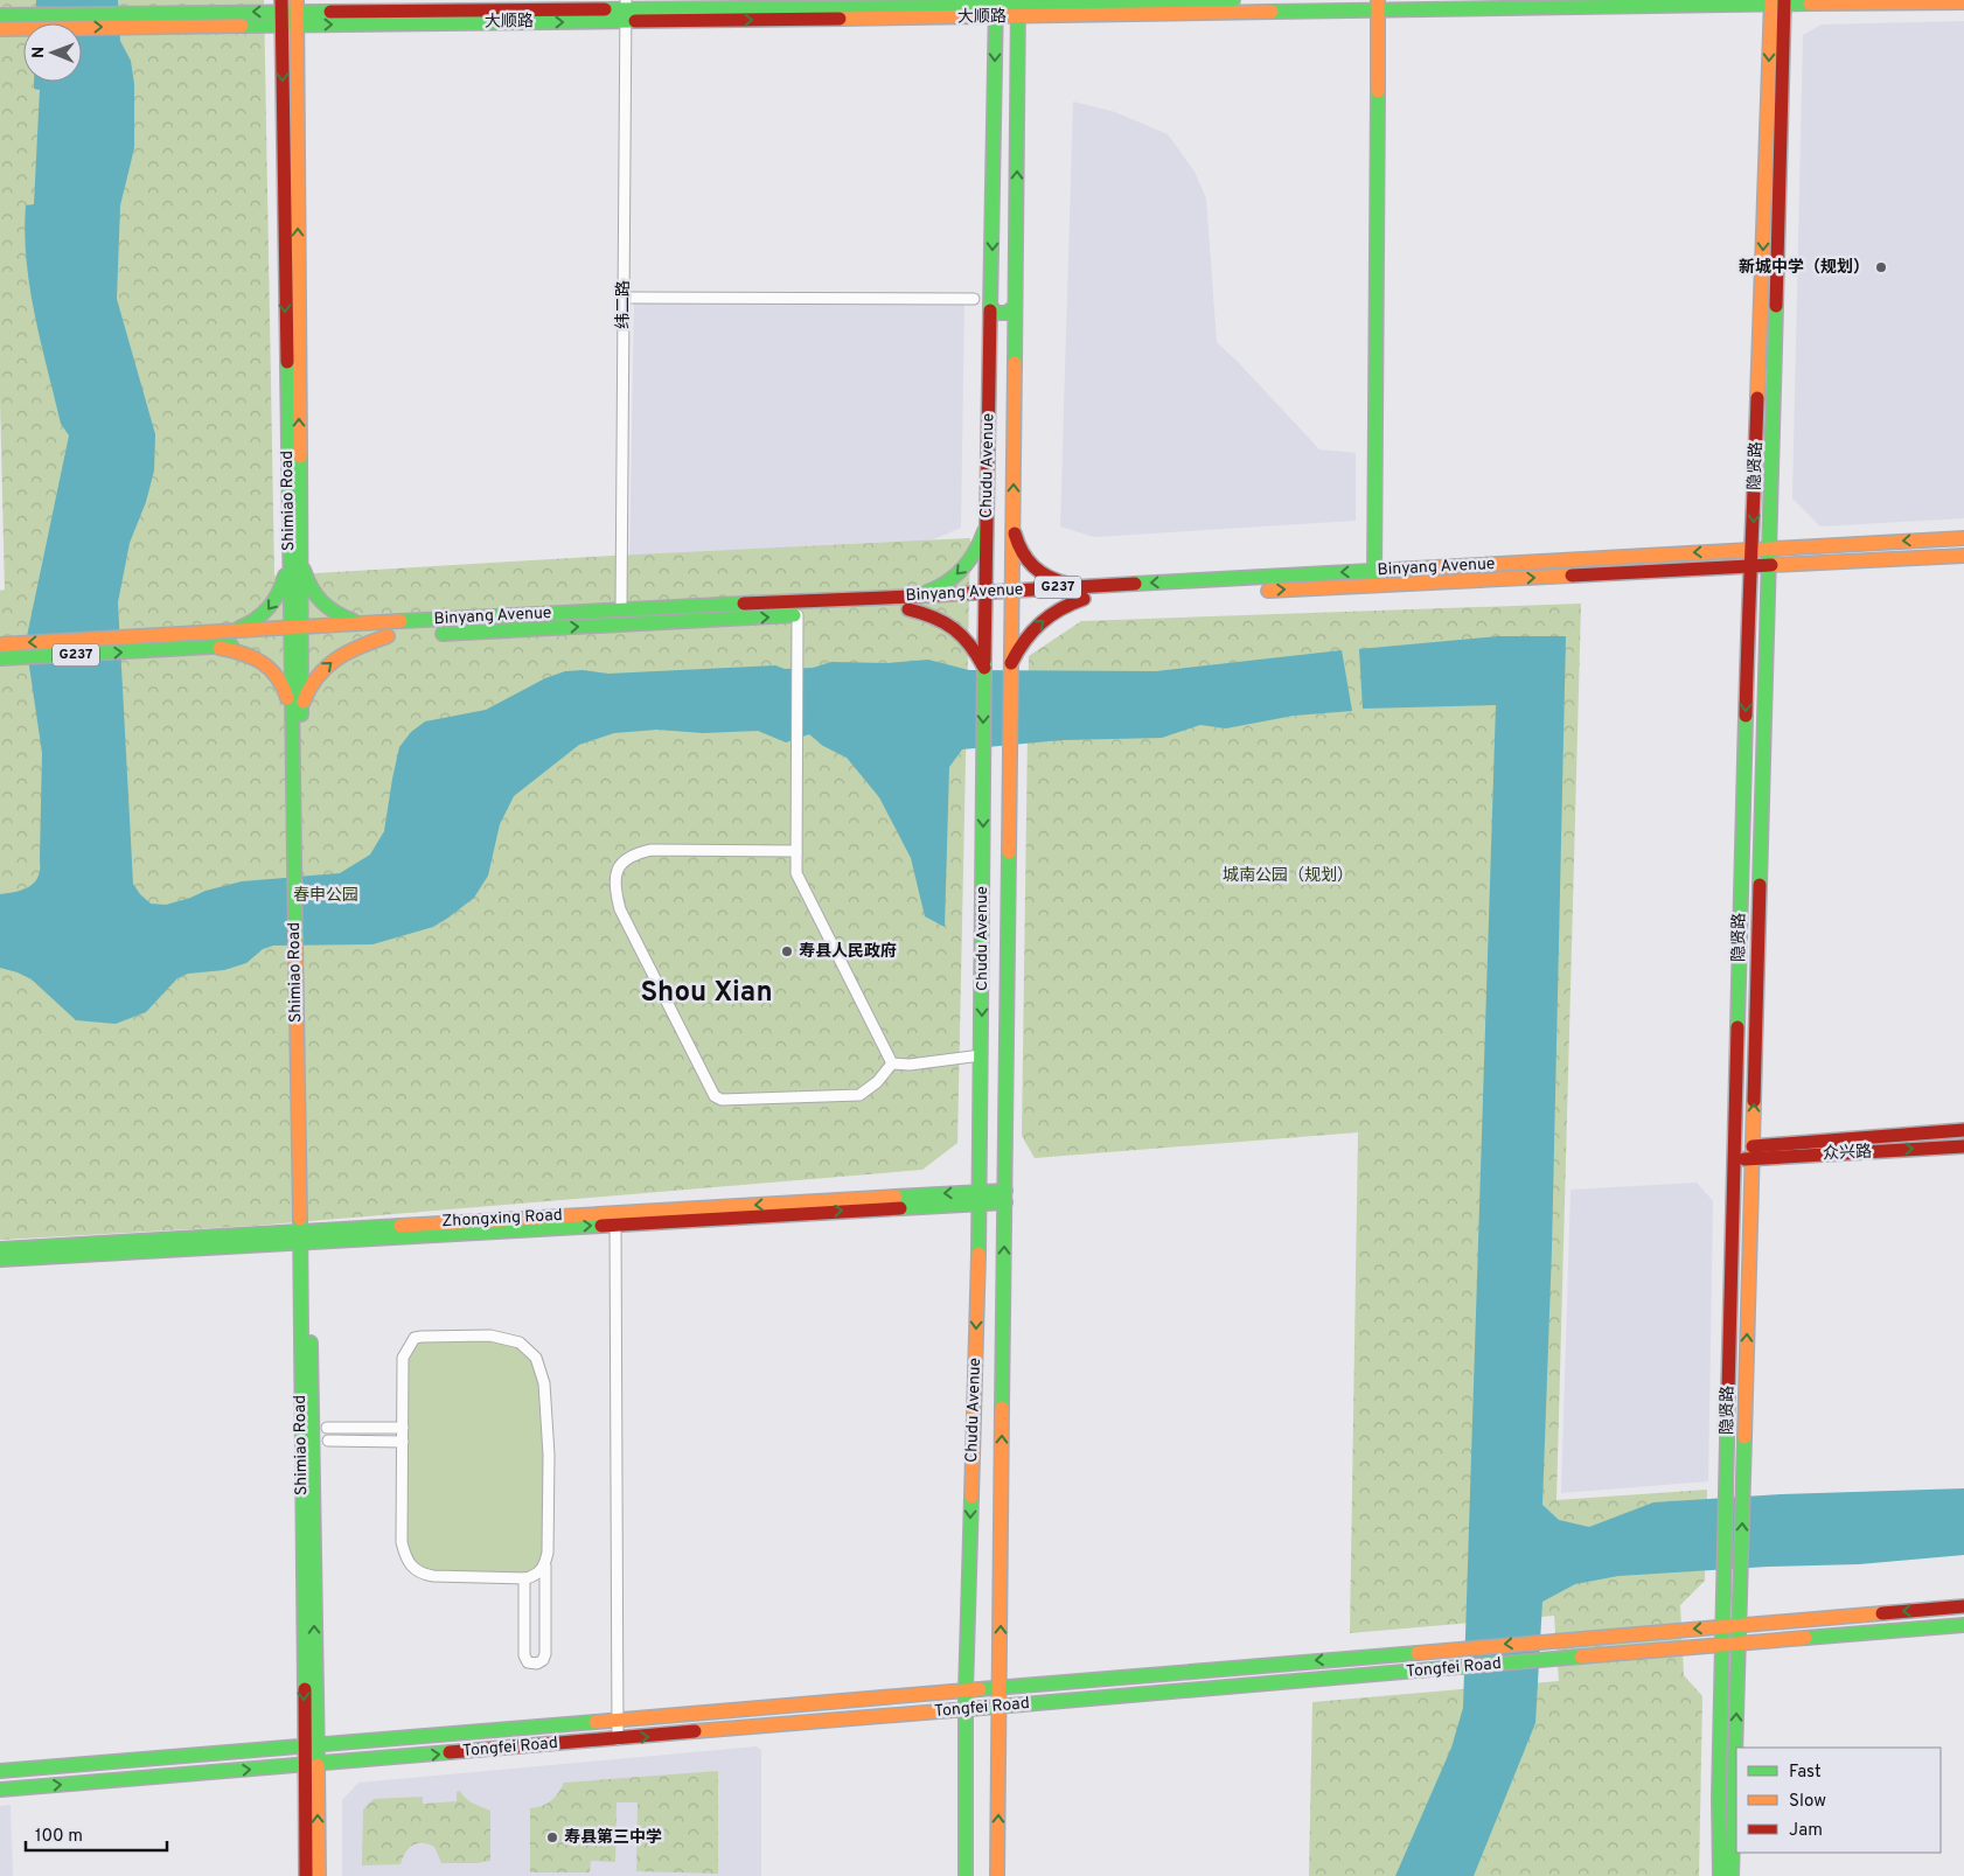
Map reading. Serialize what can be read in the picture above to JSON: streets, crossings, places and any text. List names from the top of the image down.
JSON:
{
  "streets": {
    "main road": [
      "大顺路",
      "Chudu Avenue",
      "隐贤路",
      "Shimiao Road",
      "Binyang Avenue",
      "G237",
      "众兴路",
      "Zhongxing Road",
      "Tongfei Road"
    ],
    "street": ["纬二路"]
  },
  "crossings": [
    ["大顺路", "纬二路"],
    ["大顺路", "隐贤路"],
    ["大顺路", "Shimiao Road"],
    ["纬二路", "Binyang Avenue"],
    ["Chudu Avenue", "Binyang Avenue"],
    ["Chudu Avenue", "Zhongxing Road"],
    ["Chudu Avenue", "Tongfei Road"],
    ["隐贤路", "Binyang Avenue"],
    ["隐贤路", "众兴路"],
    ["隐贤路", "Tongfei Road"],
    ["Shimiao Road", "Binyang Avenue"],
    ["Shimiao Road", "Zhongxing Road"],
    ["Shimiao Road", "Tongfei Road"]
  ],
  "districts": ["Shou Xian"],
  "parks": ["城南公园（规划）", "春申公园"],
  "places": ["新城中学（规划）", "寿县人民政府", "寿县第三中学"],
  "legend": ["Fast", "Slow", "Jam"],
  "scale_bar": "100 m",
  "north": "left"
}
